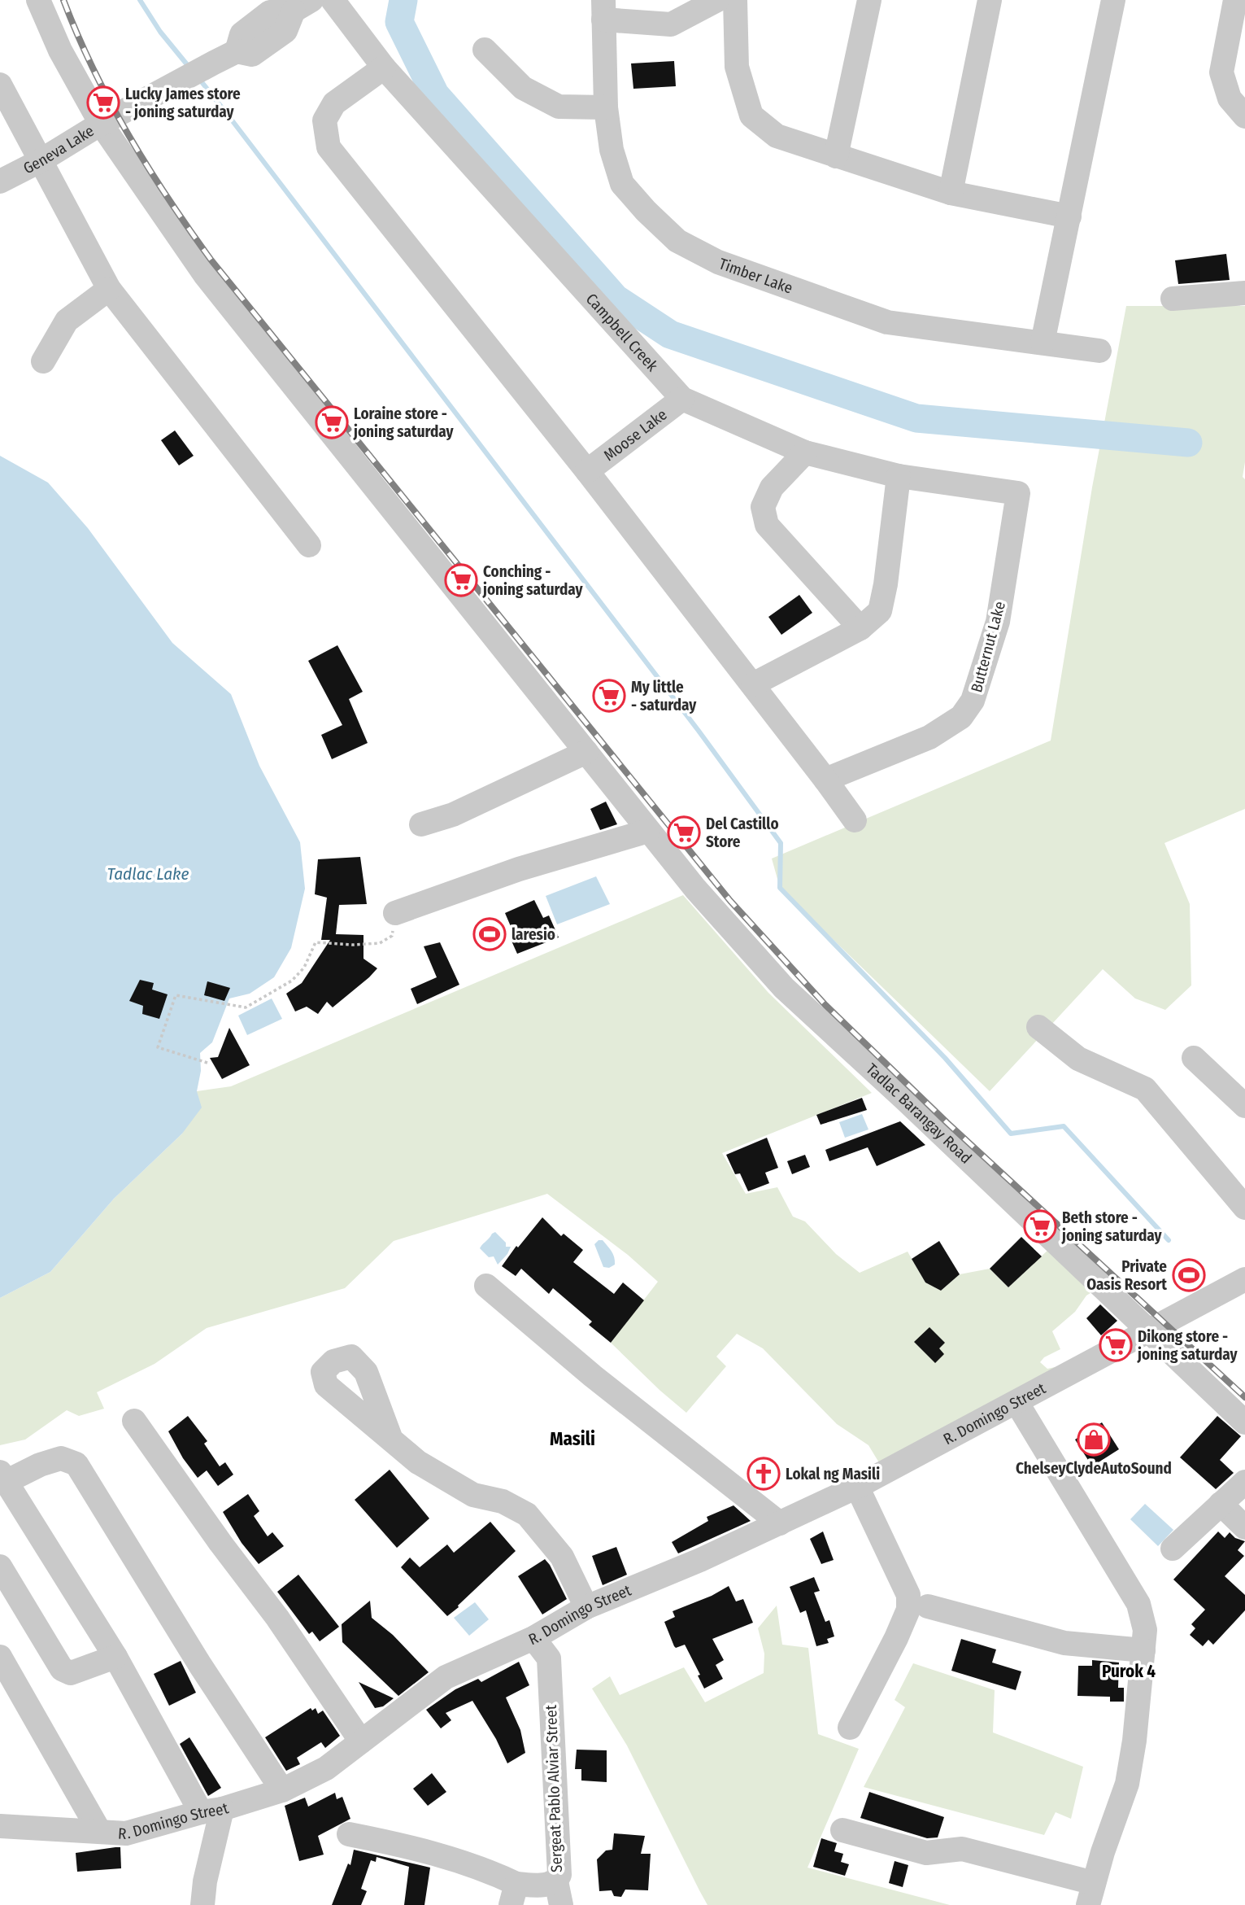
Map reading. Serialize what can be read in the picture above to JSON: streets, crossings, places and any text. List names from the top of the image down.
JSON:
{
  "streets": {
    "street": [
      "Geneva Lake",
      "Timber Lake",
      "Campbell Creek",
      "Moose Lake",
      "Butternut Lake",
      "Tadlac Barangay Road",
      "R. Domingo Street",
      "Sergeat Pablo Alviar Street"
    ]
  },
  "crossings": [
    ["Geneva Lake", "Tadlac Barangay Road"],
    ["Campbell Creek", "Moose Lake"],
    ["Campbell Creek", "Butternut Lake"],
    ["Tadlac Barangay Road", "R. Domingo Street"],
    ["R. Domingo Street", "Sergeat Pablo Alviar Street"]
  ],
  "districts": ["Masili", "Purok 4"],
  "water": ["Tadlac Lake"],
  "places": {
    "supermarket": [
      "Lucky James store - joning saturday",
      "Loraine store - joning saturday",
      "Conching - joning saturday",
      "My little - saturday",
      "Del Castillo Store",
      "Beth store - joning saturday",
      "Dikong store - joning saturday"
    ],
    "sports": ["laresio", "Private Oasis Resort"],
    "shop": ["ChelseyClydeAutoSound"],
    "church": ["Lokal ng Masili"]
  }
}
